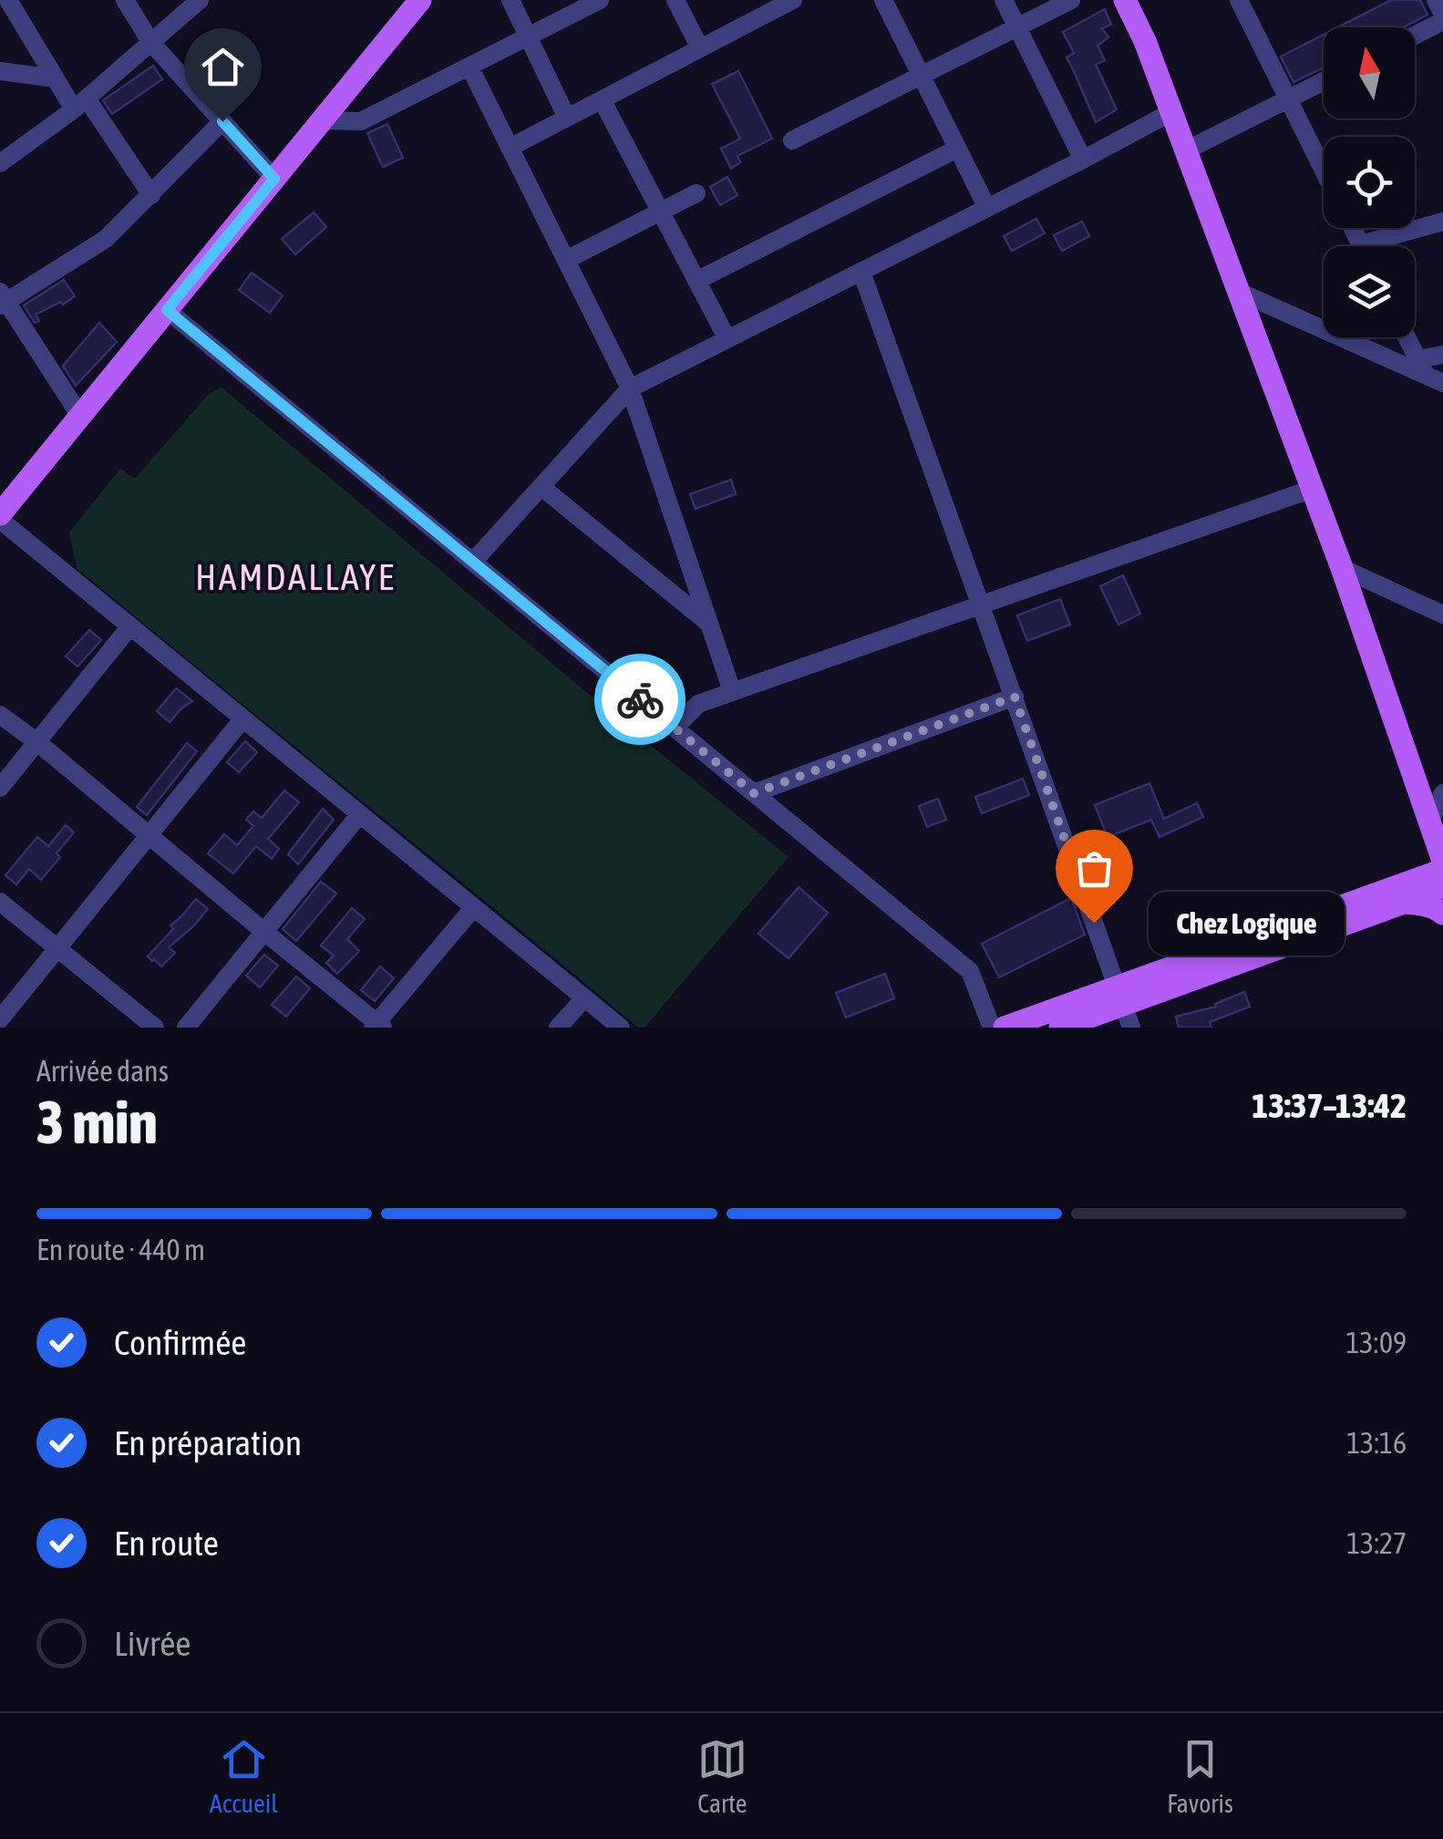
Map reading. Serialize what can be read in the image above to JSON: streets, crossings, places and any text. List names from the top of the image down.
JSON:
{
  "districts": ["HAMDALLAYE"],
  "places": ["Chez Logique"],
  "north": "top",
  "page": {
    "bubble": "Chez Logique",
    "heading": ["3 min", "Arrivée dans", "13:37–13:42"],
    "bar": "En route · 440 m",
    "list": [
      ["Confirmée", "13:09"],
      ["En préparation", "13:16"],
      ["En route", "13:27"],
      "Livrée"
    ],
    "tabs": ["Accueil", "Carte", "Favoris"]
  }
}
